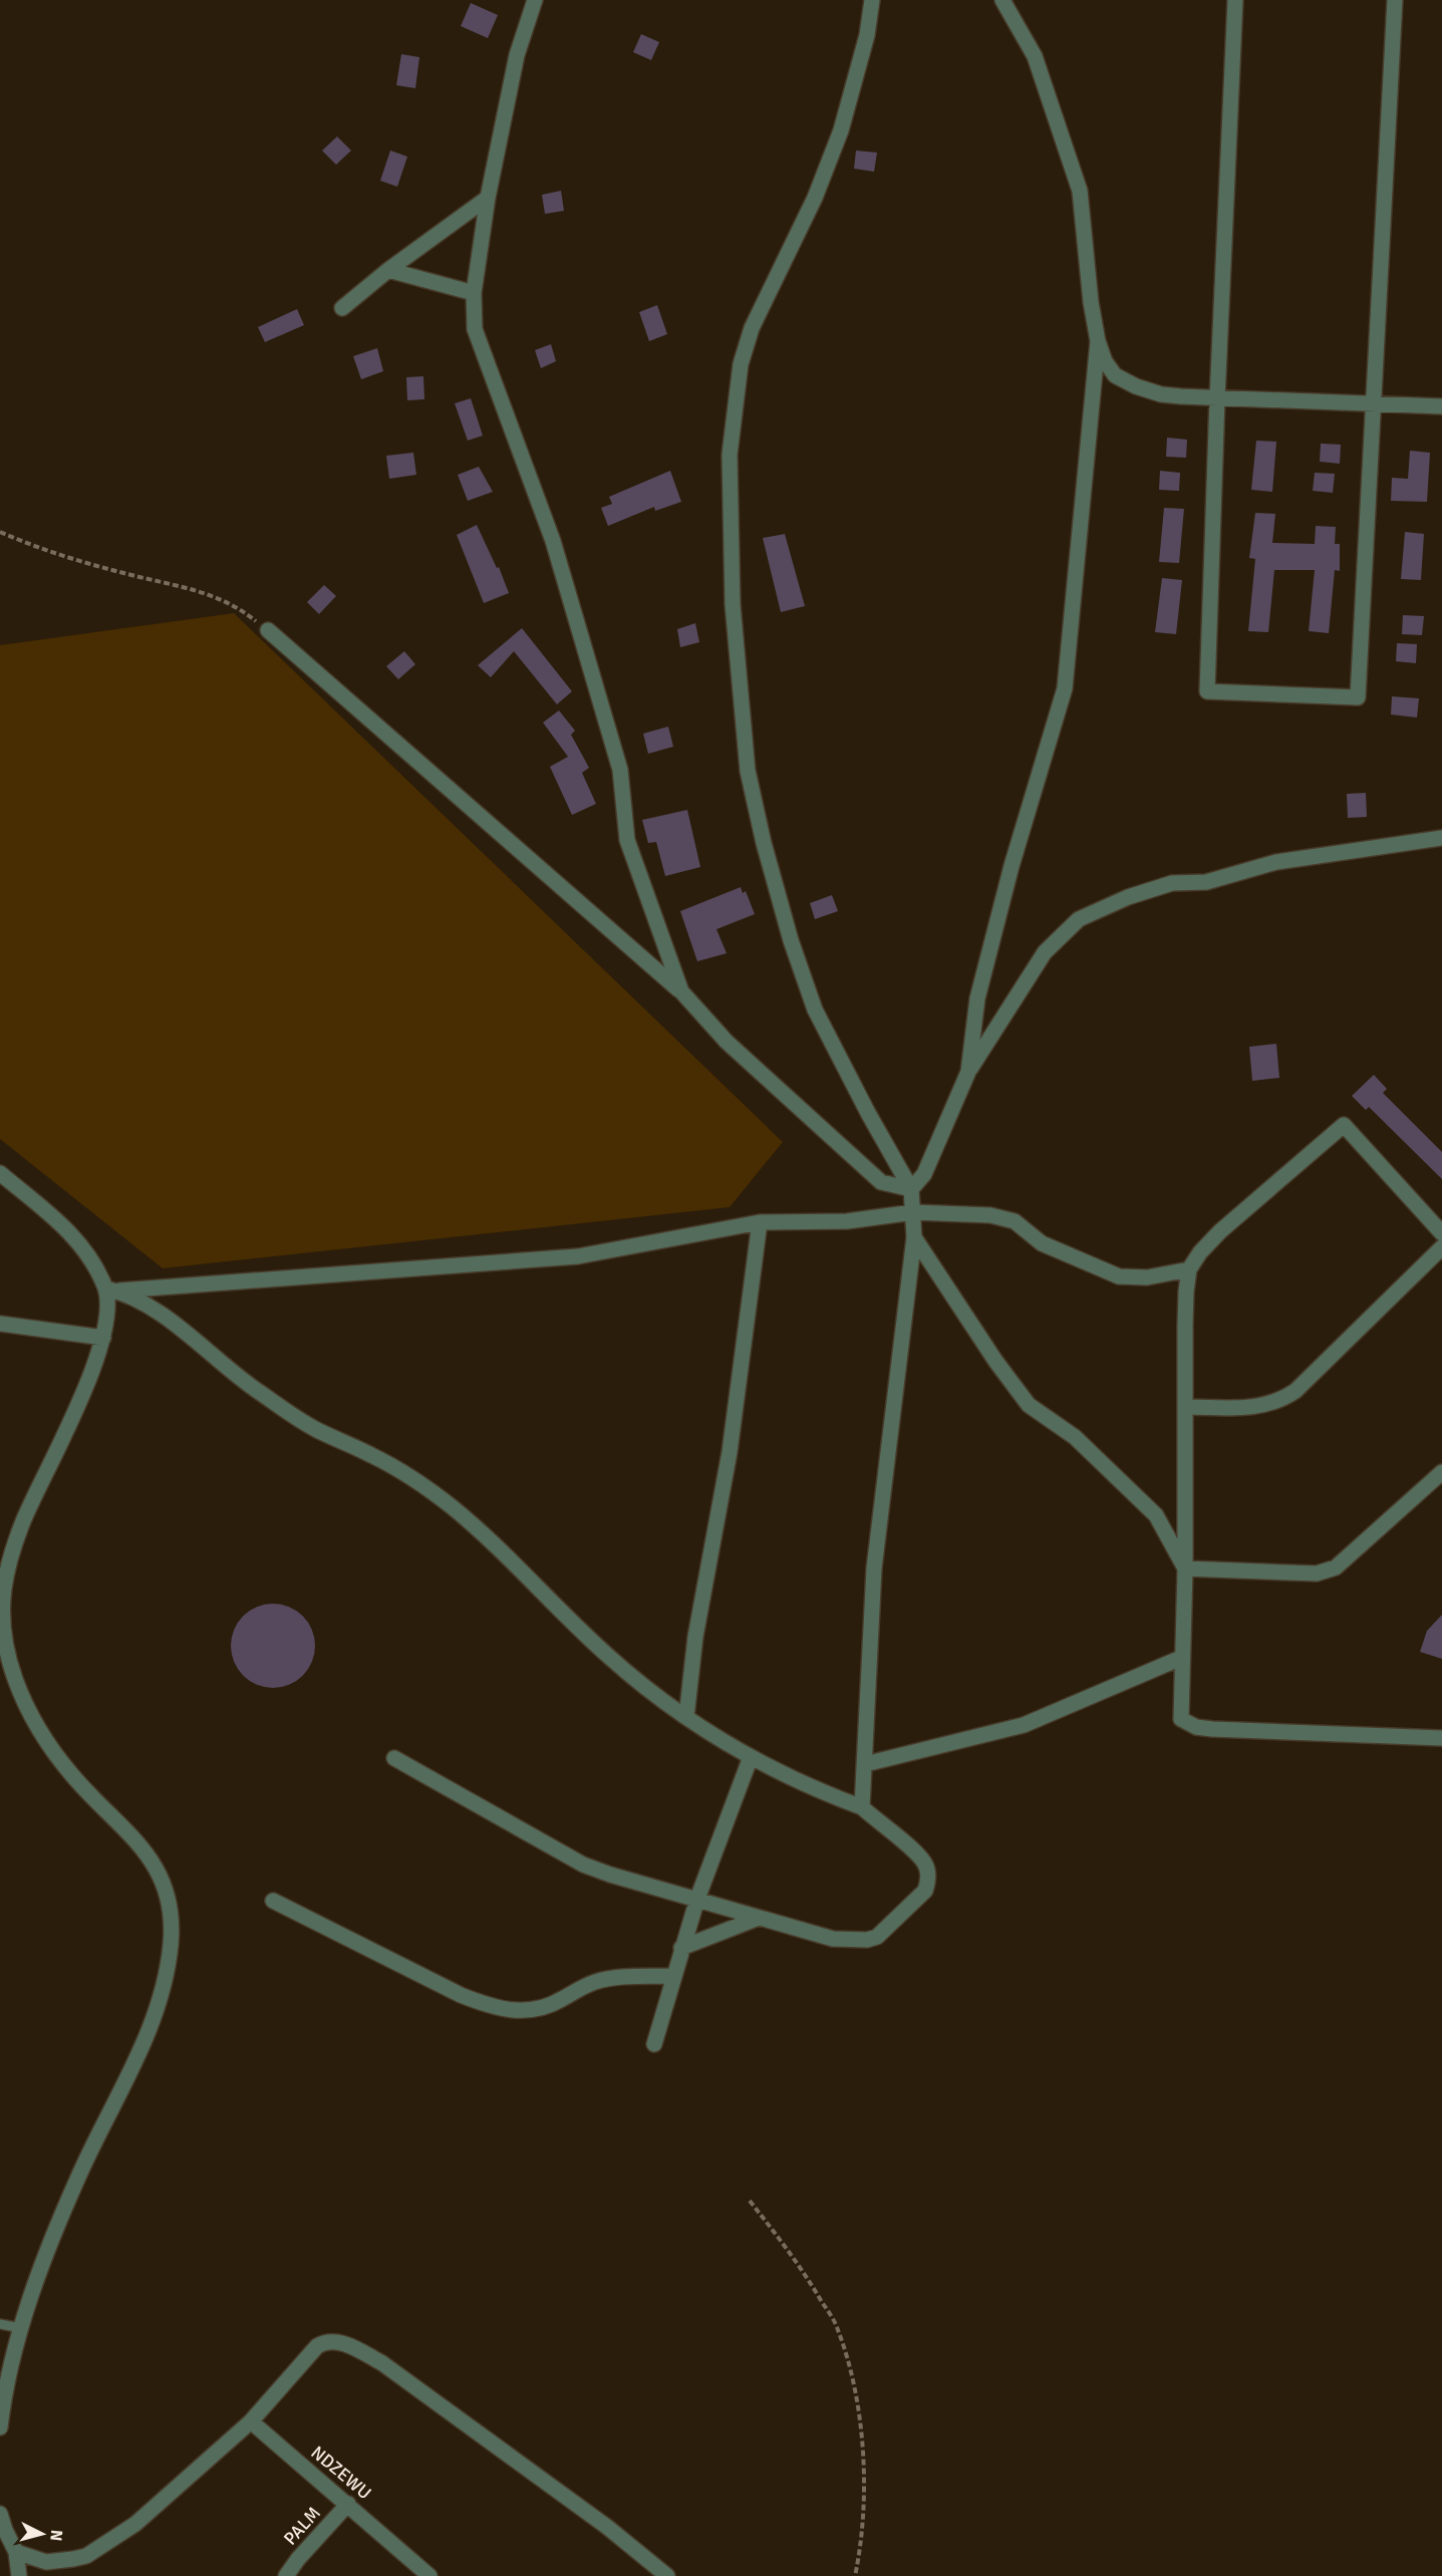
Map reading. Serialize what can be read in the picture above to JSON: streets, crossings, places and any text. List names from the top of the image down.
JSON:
{
  "streets": {
    "street": ["NDZEWU", "PALM"]
  },
  "crossings": [
    ["NDZEWU", "PALM"]
  ],
  "north": "right"
}
